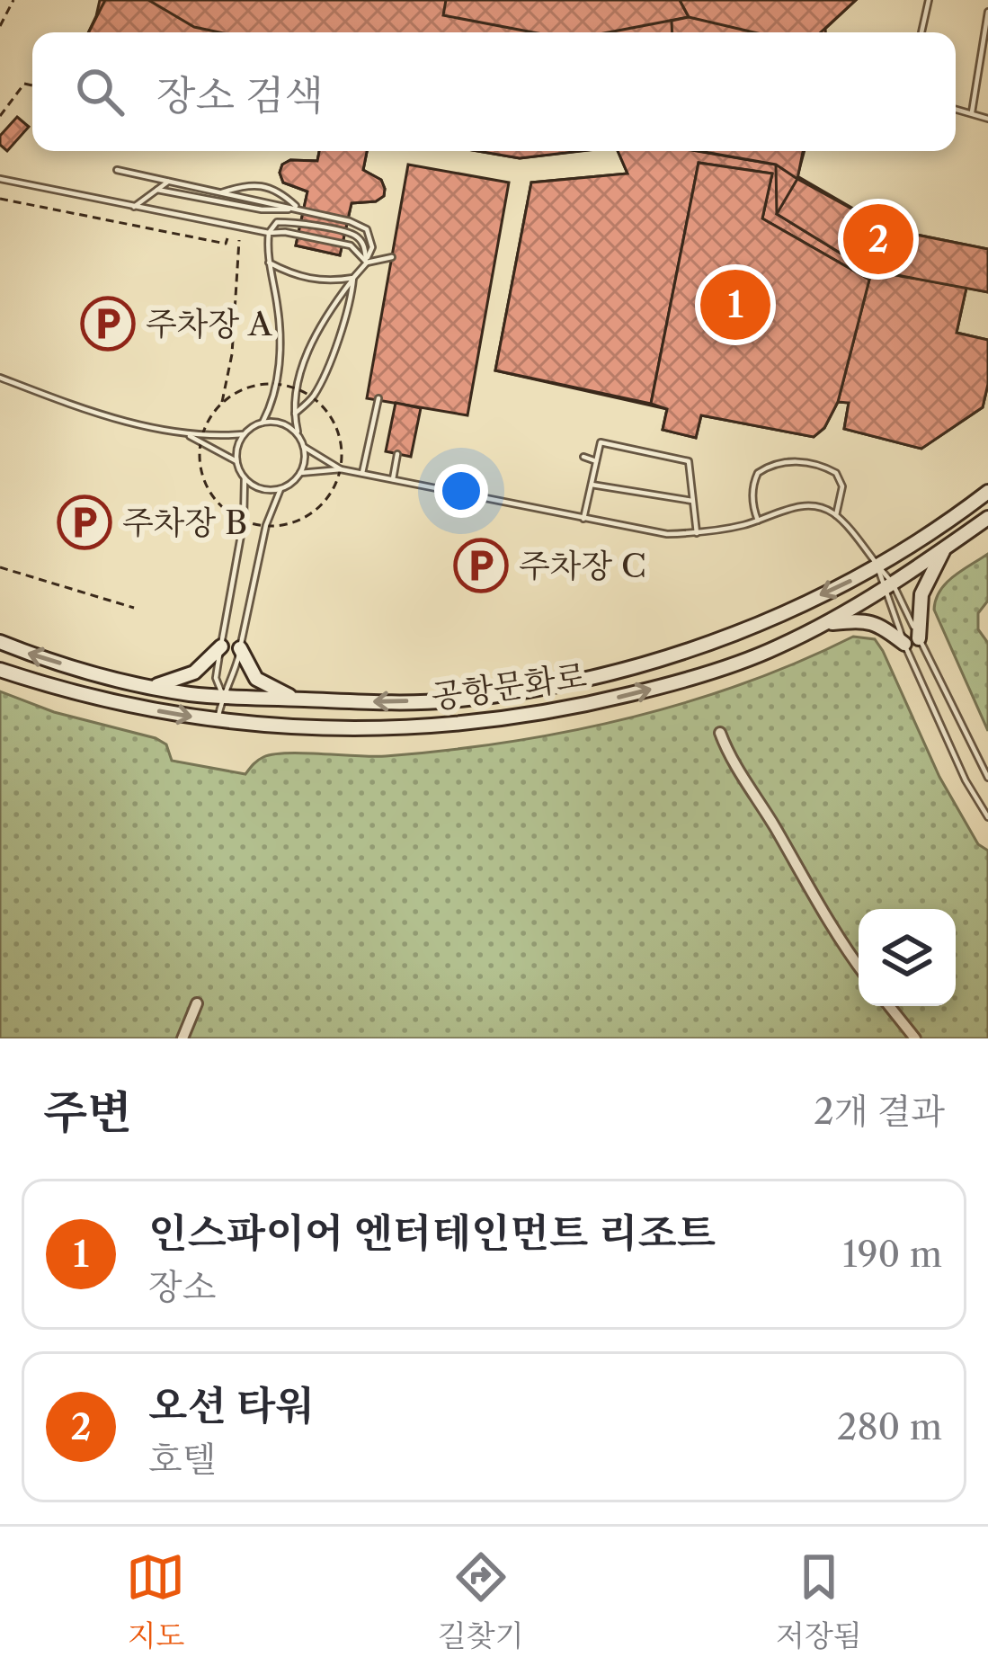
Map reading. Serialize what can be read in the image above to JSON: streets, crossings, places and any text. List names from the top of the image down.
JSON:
{
  "streets": {
    "street": ["공항문화로"]
  },
  "places": {
    "parking": ["주차장 A", "주차장 B", "주차장 C"]
  },
  "page": {
    "search": "장소 검색",
    "pins": ["2", "1"],
    "heading": ["주변", "2개 결과"],
    "list": [
      {
        "mark": "1",
        "name": "인스파이어 엔터테인먼트 리조트",
        "note": "장소",
        "value": "190 m"
      },
      {
        "mark": "2",
        "name": "오션 타워",
        "note": "호텔",
        "value": "280 m"
      }
    ],
    "nav": ["지도", "길찾기", "저장됨"]
  }
}
